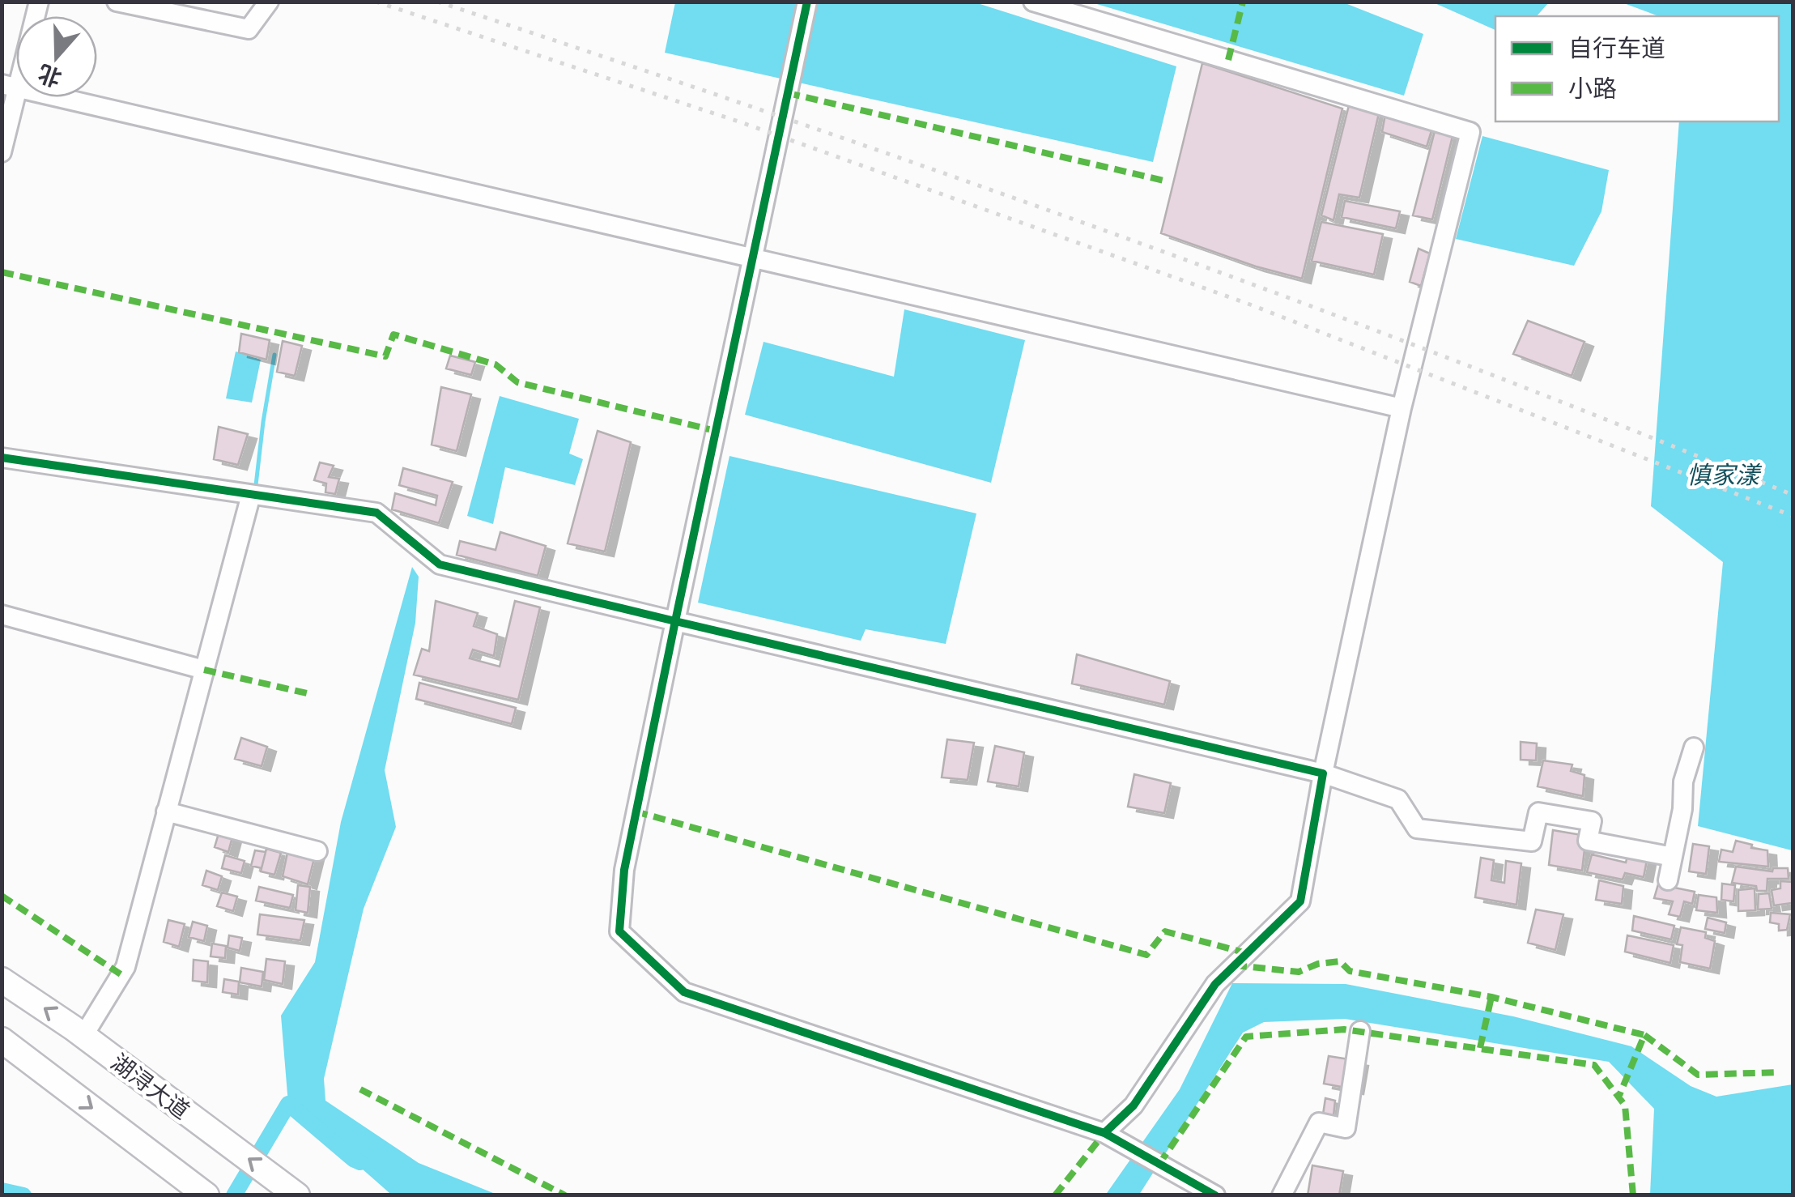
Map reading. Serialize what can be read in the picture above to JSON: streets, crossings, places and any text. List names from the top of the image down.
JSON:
{
  "streets": {
    "main road": ["湖浔大道"]
  },
  "water": ["慎家漾"],
  "legend": ["自行车道", "小路"],
  "north": "bottom"
}
